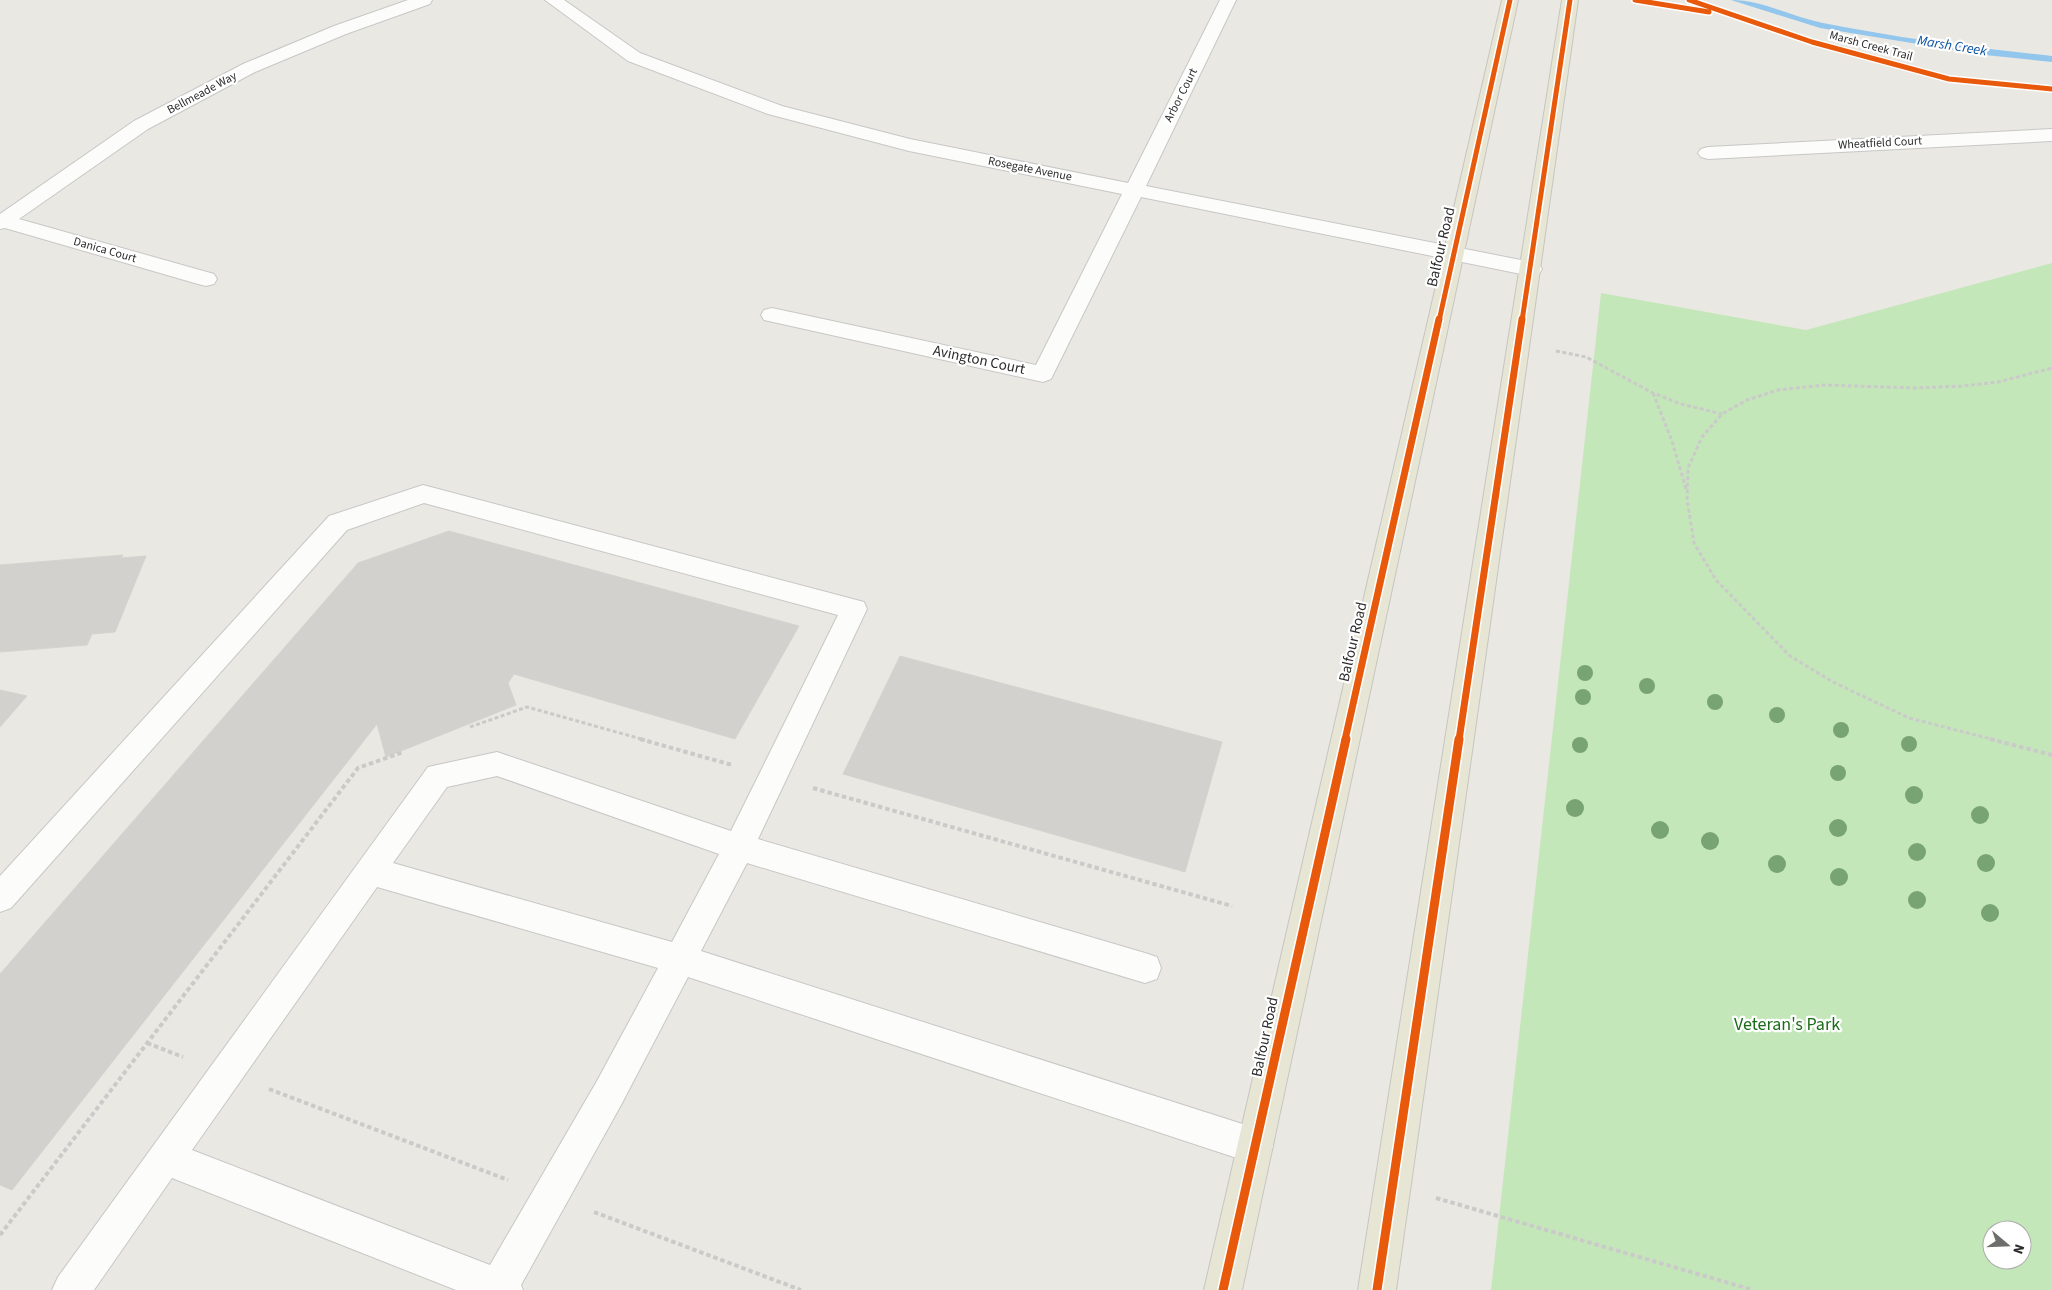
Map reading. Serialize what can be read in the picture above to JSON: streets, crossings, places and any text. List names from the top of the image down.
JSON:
{
  "streets": {
    "main road": ["Balfour Road"],
    "street": [
      "Bellmeade Way",
      "Arbor Court",
      "Wheatfield Court",
      "Rosegate Avenue",
      "Danica Court",
      "Avington Court"
    ],
    "cycle path": ["Marsh Creek Trail"]
  },
  "crossings": [
    ["Bellmeade Way", "Danica Court"],
    ["Arbor Court", "Rosegate Avenue"],
    ["Arbor Court", "Avington Court"],
    ["Rosegate Avenue", "Balfour Road"],
    ["Rosegate Avenue", "Avington Court"]
  ],
  "water": ["Marsh Creek"],
  "parks": ["Veteran's Park"],
  "north": "right"
}
